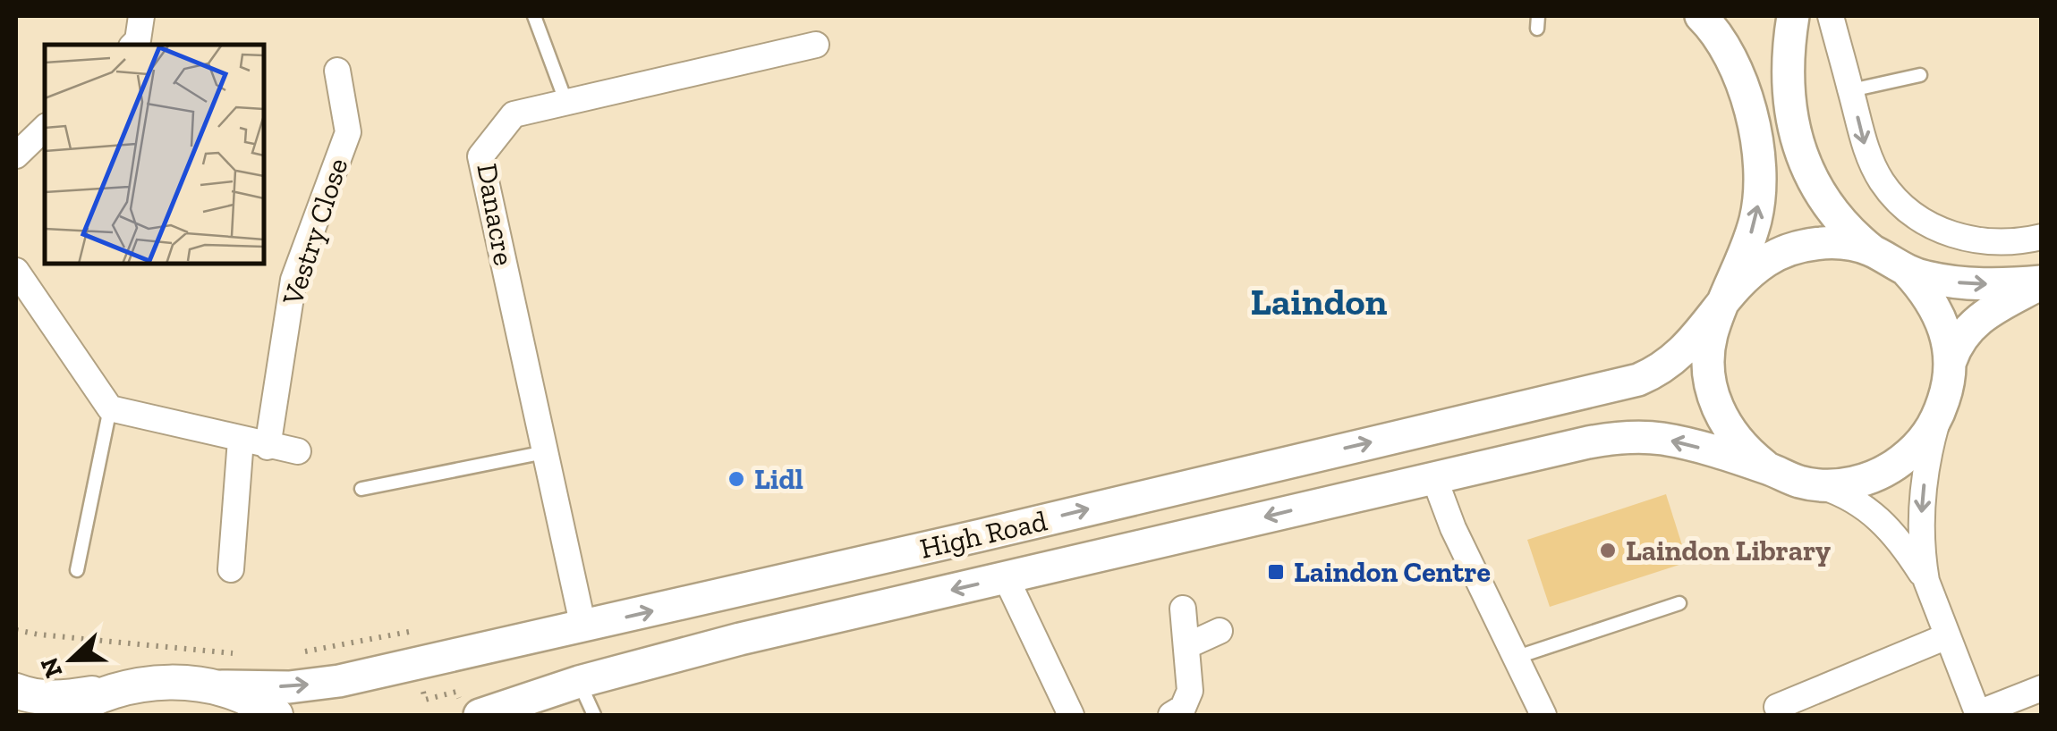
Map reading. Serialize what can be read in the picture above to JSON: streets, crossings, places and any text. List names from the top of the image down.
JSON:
{
  "streets": {
    "street": ["Danacre", "Vestry Close", "High Road"]
  },
  "crossings": [
    ["Danacre", "High Road"]
  ],
  "districts": ["Laindon"],
  "places": {
    "other": ["Lidl", "Laindon Library"],
    "transit": ["Laindon Centre"]
  },
  "north": "left"
}
